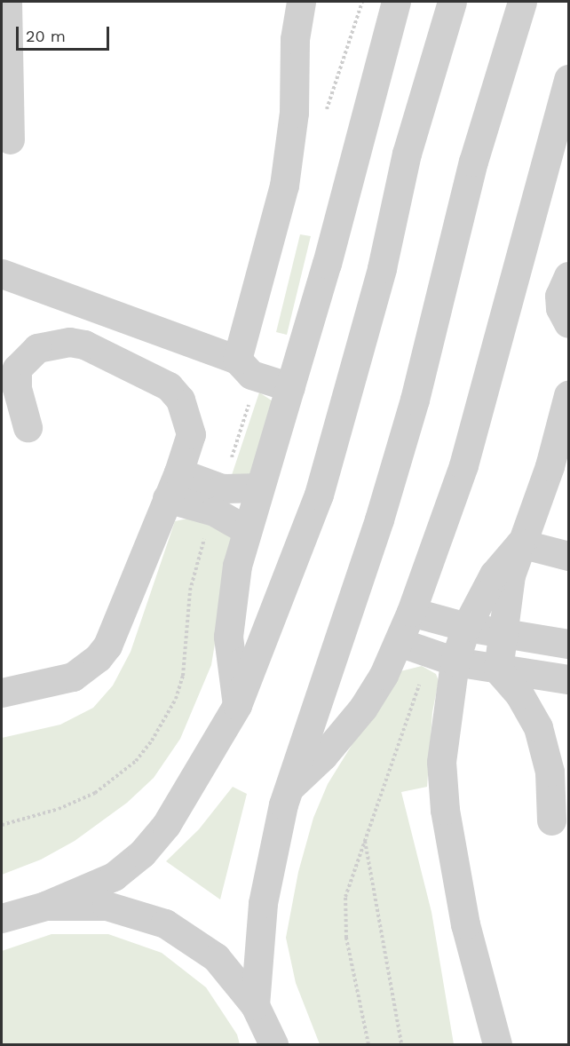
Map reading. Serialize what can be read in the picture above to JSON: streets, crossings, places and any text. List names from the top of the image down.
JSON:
{
  "scale_bar": "20 m"
}
